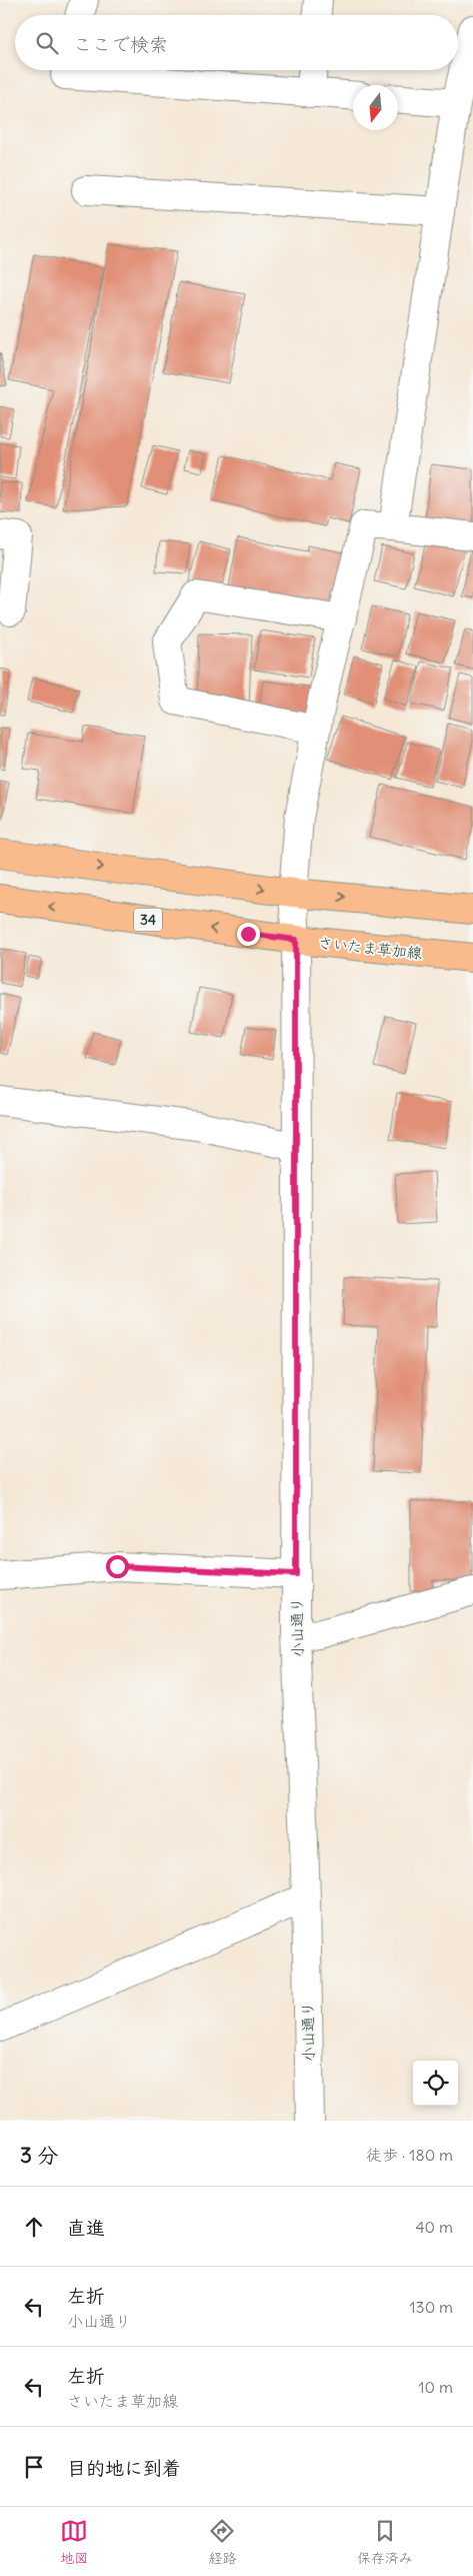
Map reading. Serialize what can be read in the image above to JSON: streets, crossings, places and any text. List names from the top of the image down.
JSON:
{
  "streets": {
    "main road": ["34", "さいたま草加線"],
    "street": ["小山通り"]
  },
  "crossings": [
    ["さいたま草加線", "小山通り"]
  ],
  "north": "bottom",
  "page": {
    "search": "ここで検索",
    "heading": ["3 分", "徒歩 · 180 m"],
    "list": [
      ["直進", "40 m"],
      ["左折", "小山通り", "130 m"],
      ["左折", "さいたま草加線", "10 m"],
      "目的地に到着"
    ],
    "nav": ["地図", "経路", "保存済み"]
  }
}
